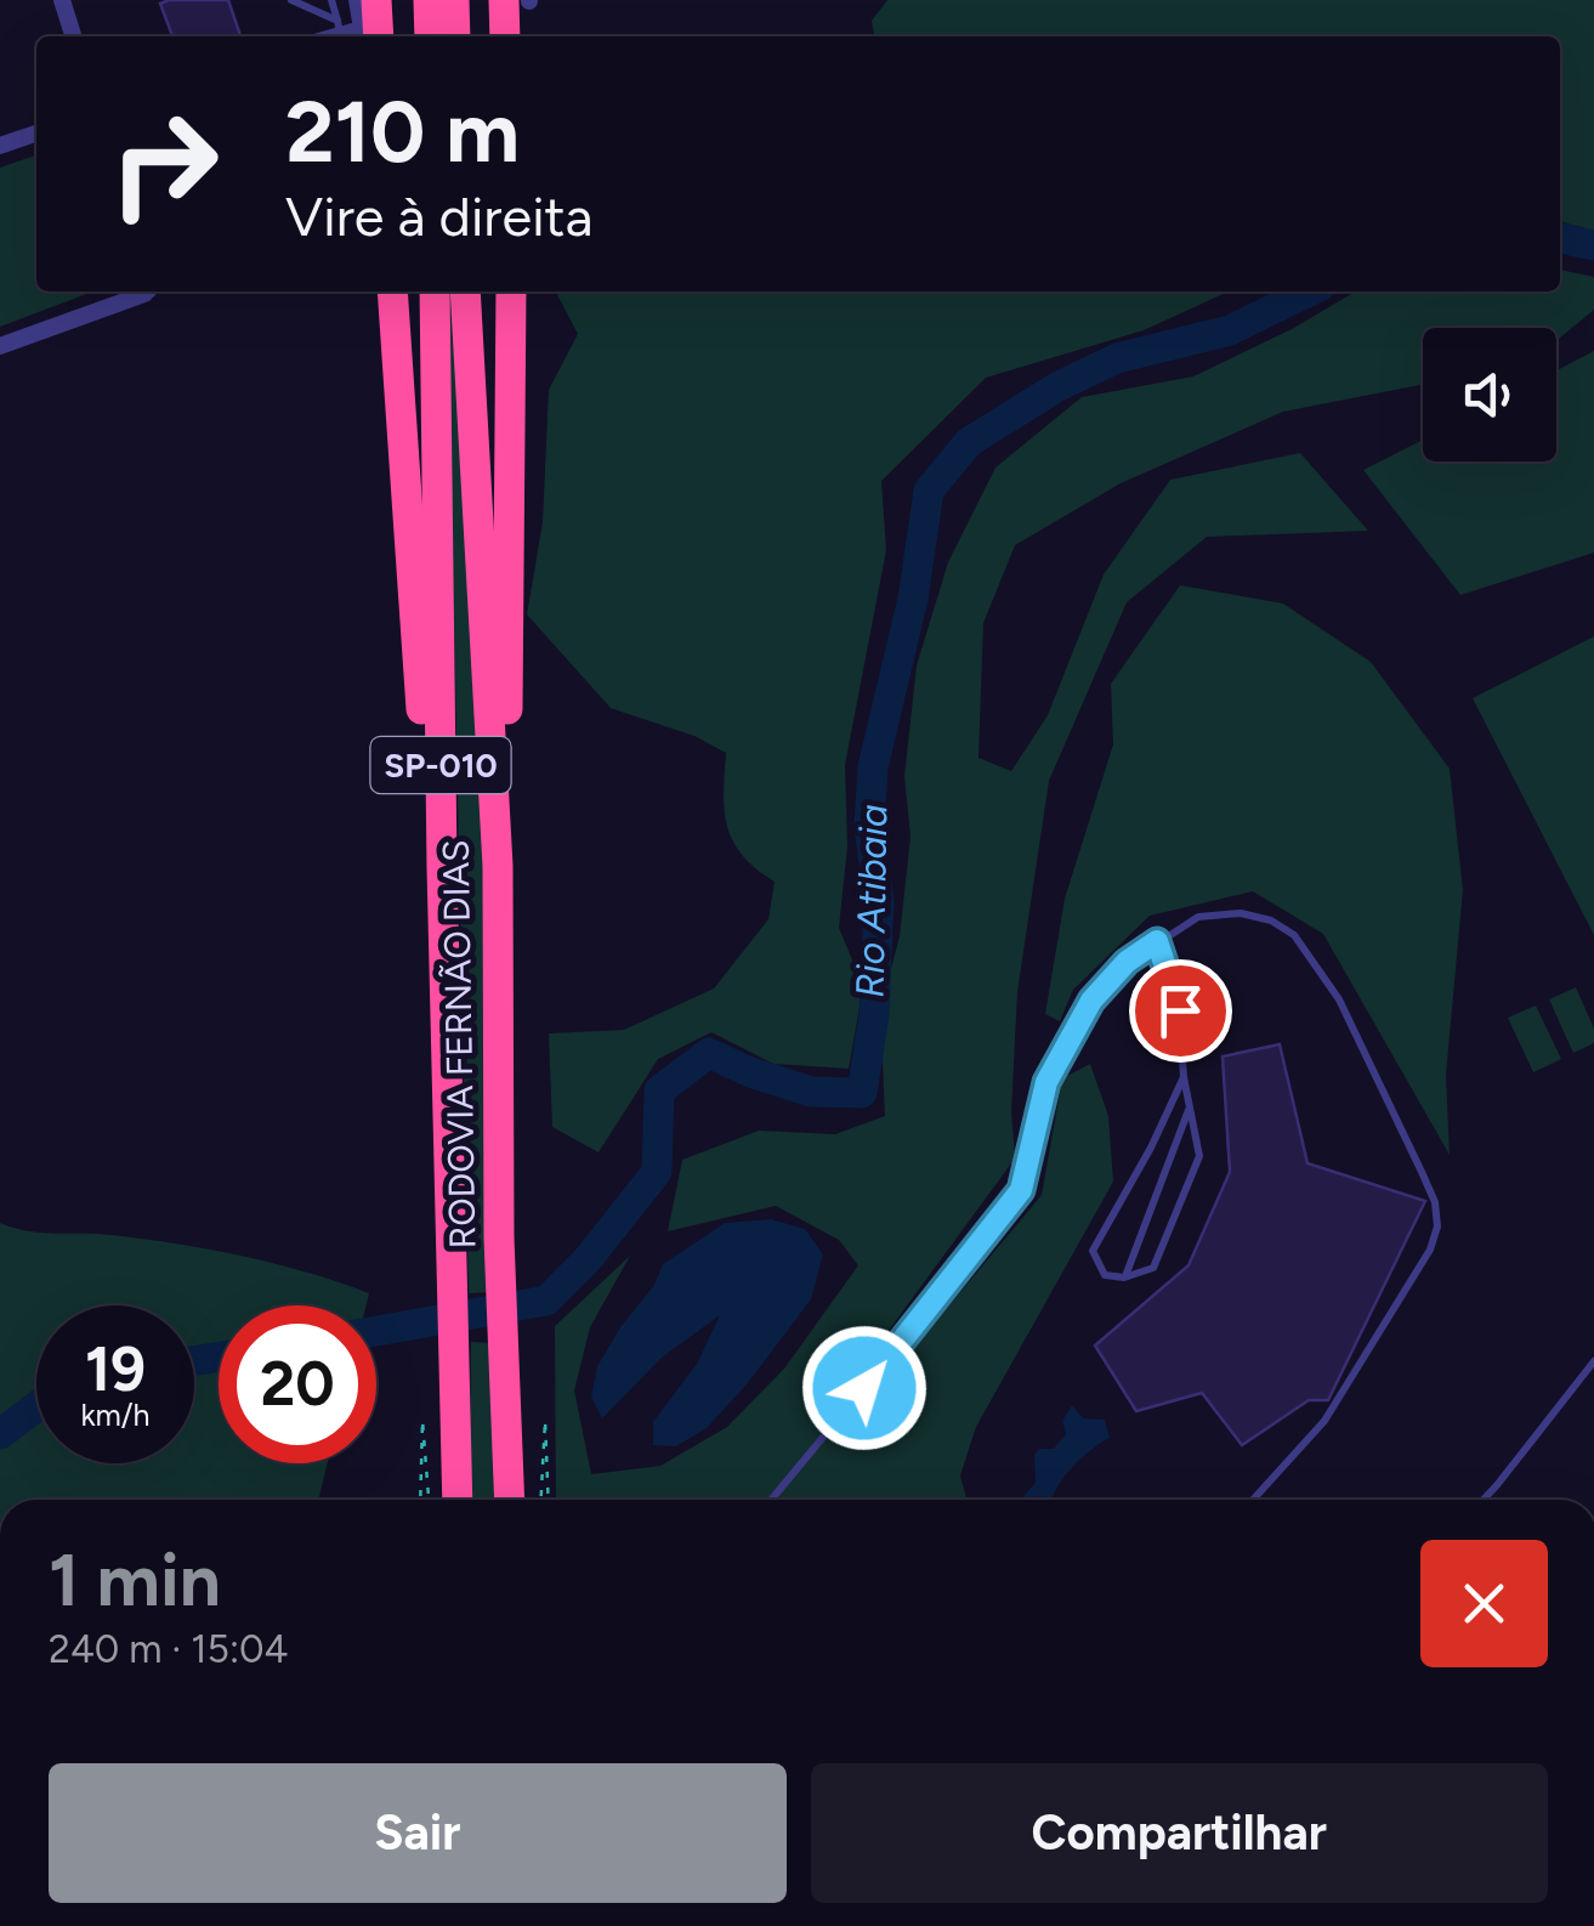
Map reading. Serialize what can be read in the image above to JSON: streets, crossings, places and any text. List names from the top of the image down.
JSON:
{
  "streets": {
    "highway": ["SP-010", "RODOVIA FERNÃO DIAS"]
  },
  "water": ["Rio Atibaia"],
  "page": {
    "turn": ["210 m", "Vire à direita"],
    "speed": "19 km/h",
    "limit": "20",
    "heading": ["1 min", "240 m · 15:04"],
    "buttons": ["Sair", "Compartilhar"]
  }
}
